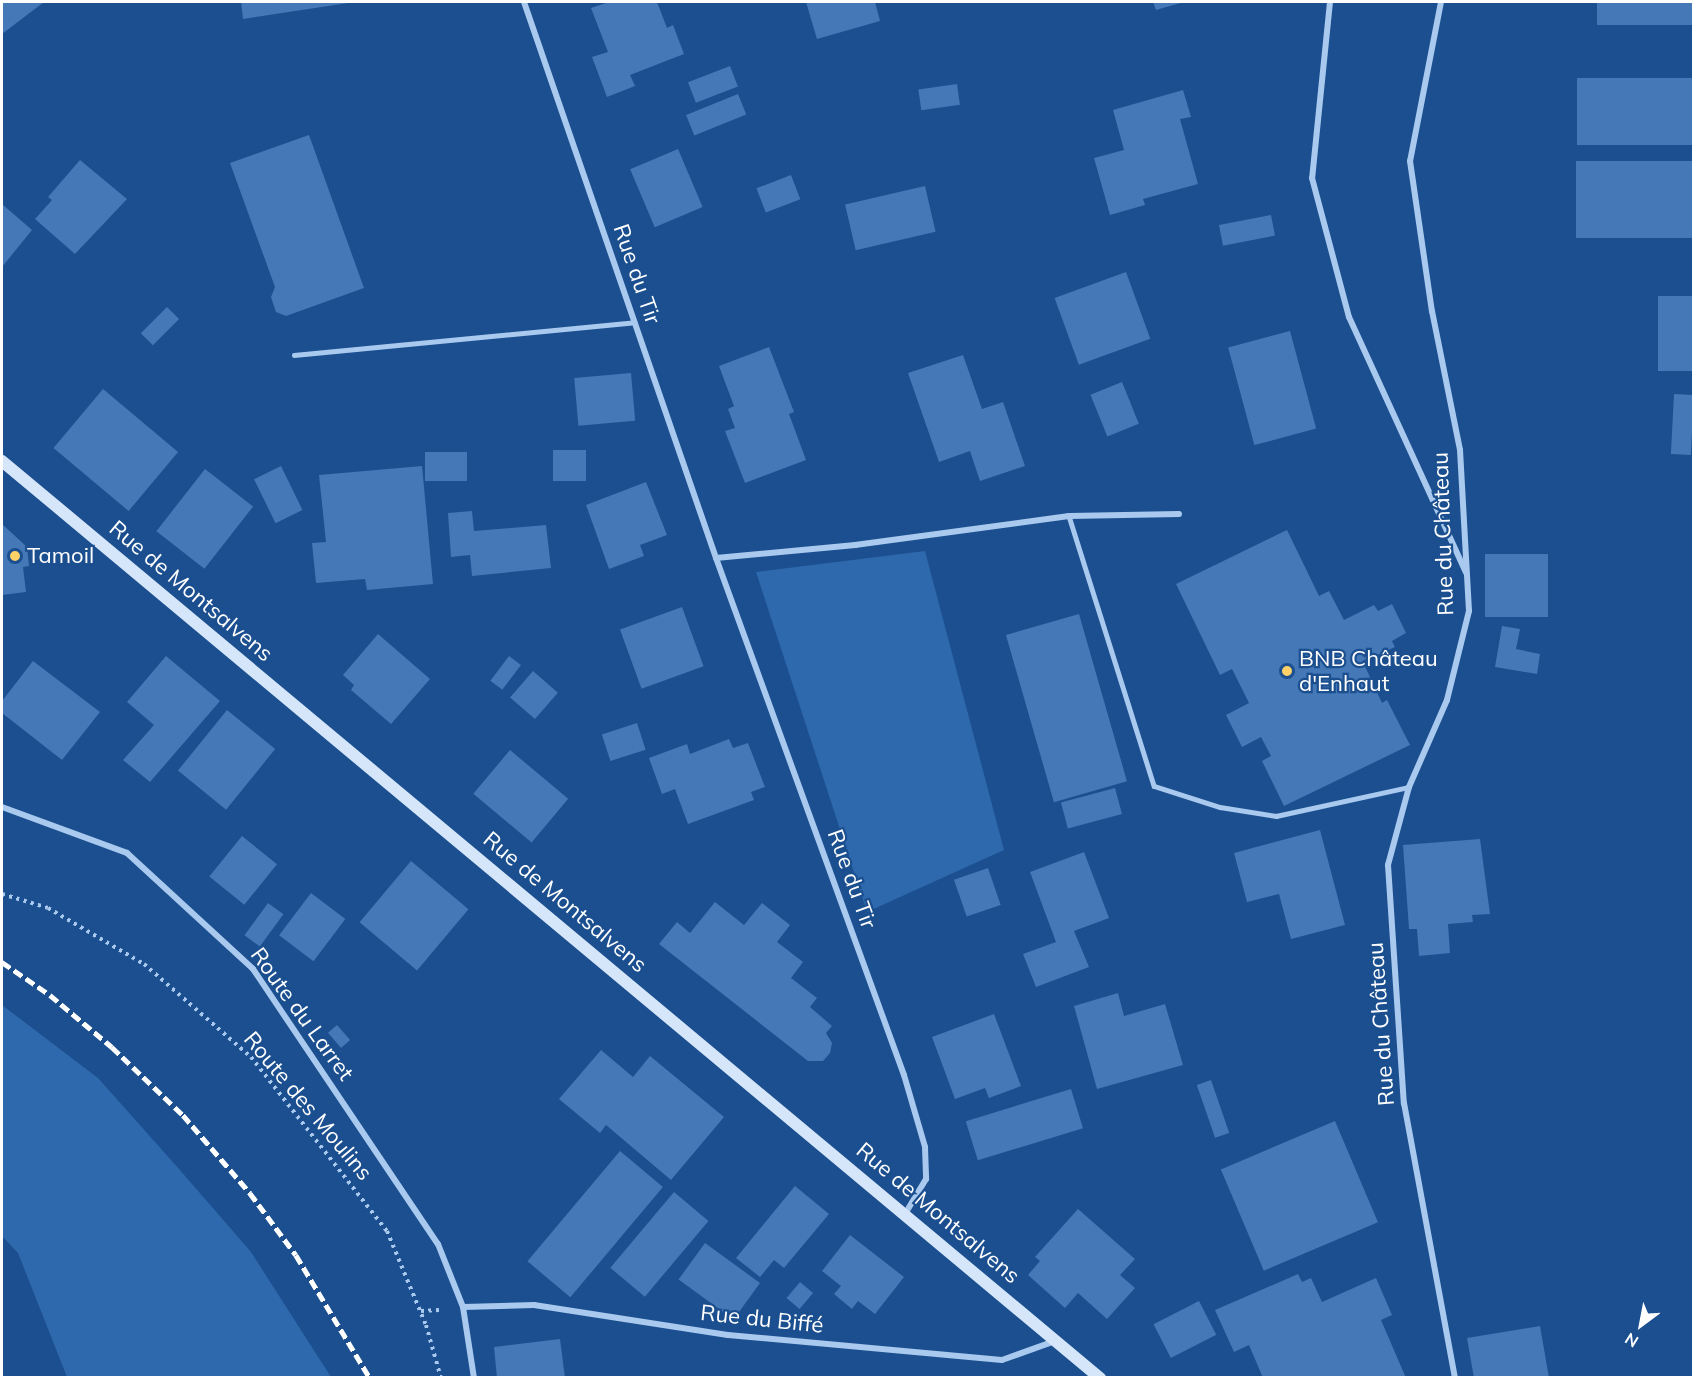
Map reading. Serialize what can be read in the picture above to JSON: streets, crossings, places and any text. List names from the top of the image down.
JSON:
{
  "streets": {
    "main road": ["Rue de Montsalvens"],
    "street": [
      "Rue du Tir",
      "Rue du Château",
      "Route du Larret",
      "Rue du Biffé"
    ],
    "path": ["Route des Moulins"]
  },
  "crossings": [
    ["Rue du Tir", "Rue de Montsalvens"],
    ["Rue de Montsalvens", "Rue du Biffé"],
    ["Route du Larret", "Rue du Biffé"]
  ],
  "places": ["Tamoil", "BNB Château d'Enhaut"],
  "north": "bottom left"
}
